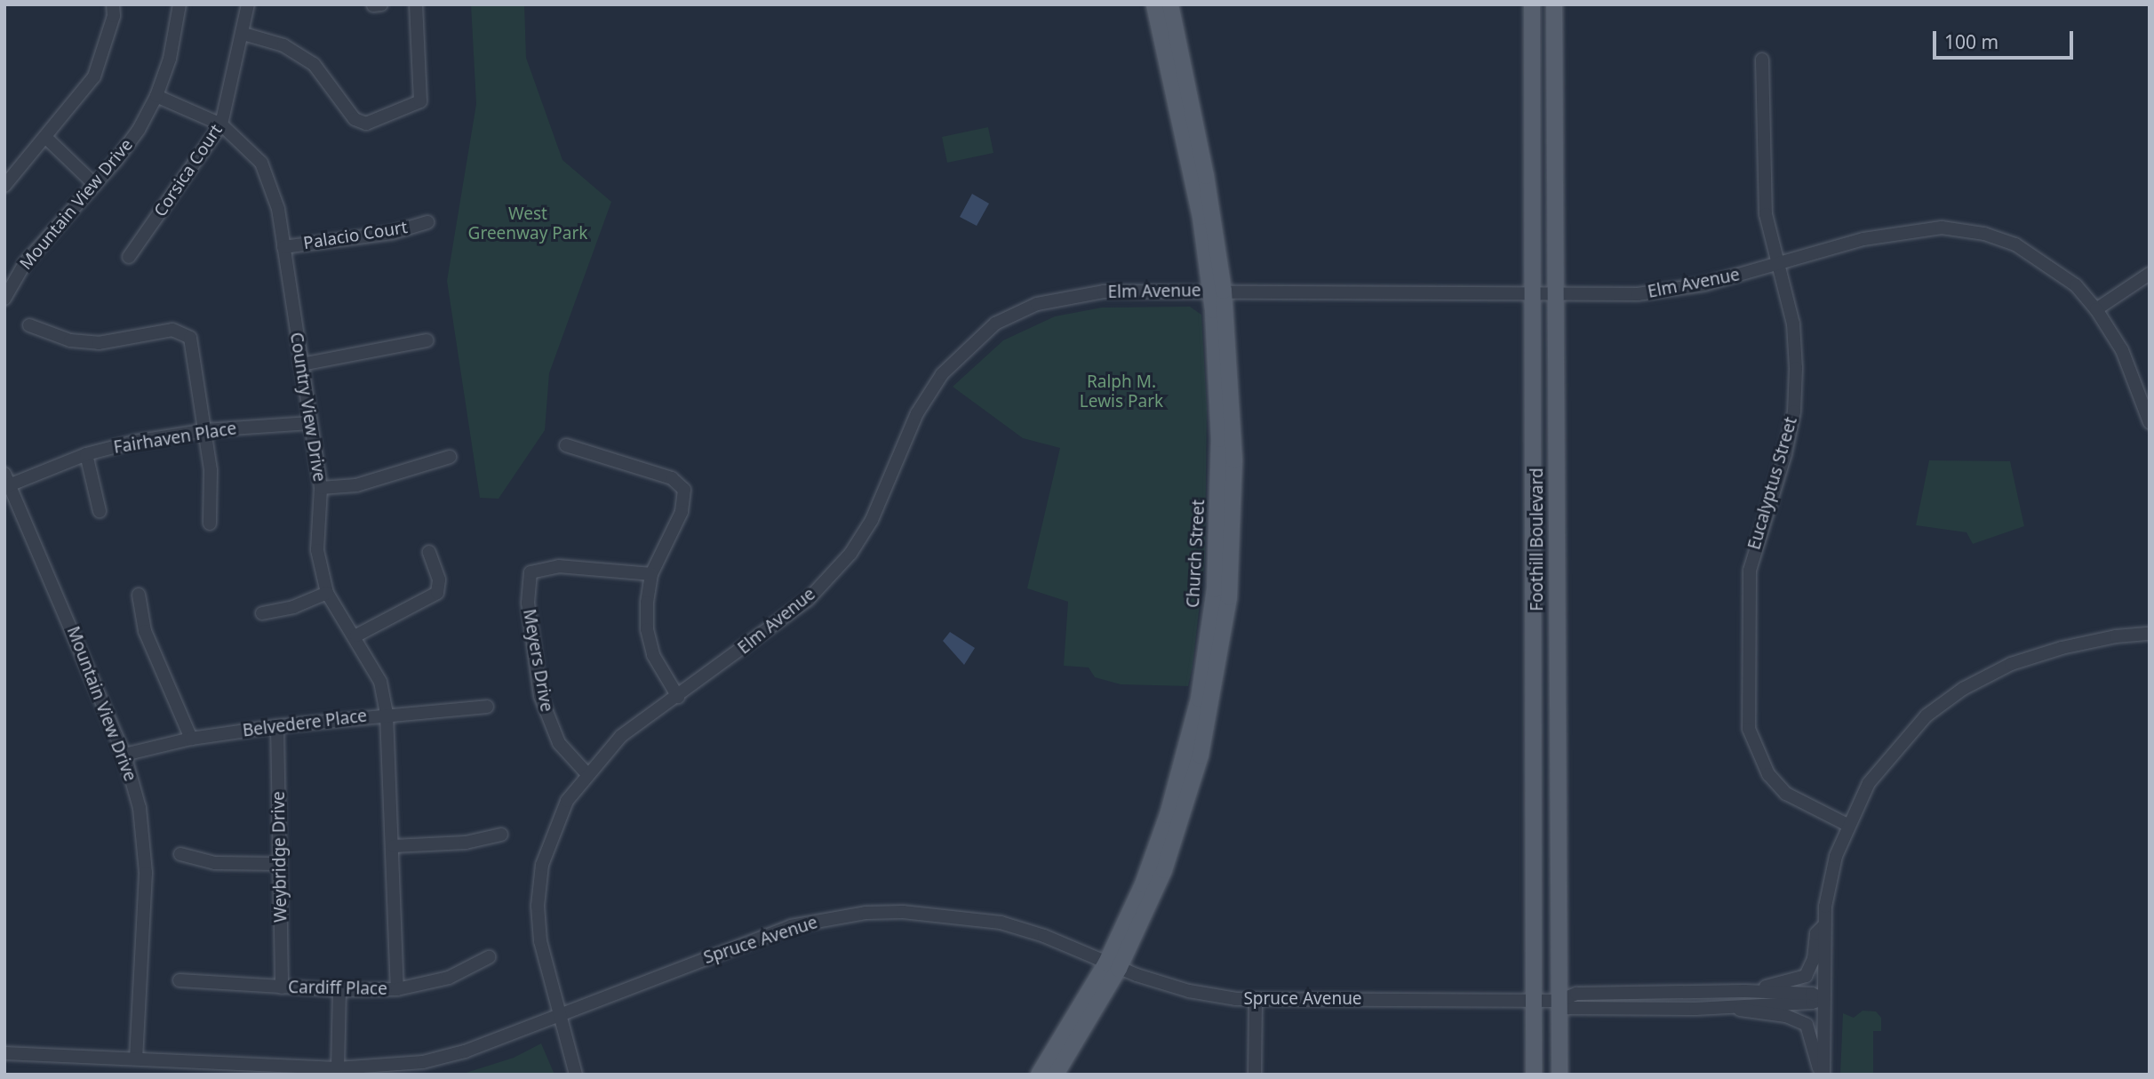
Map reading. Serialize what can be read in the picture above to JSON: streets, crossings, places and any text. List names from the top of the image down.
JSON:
{
  "streets": {
    "main road": ["Foothill Boulevard", "Church Street"],
    "street": [
      "Corsica Court",
      "Mountain View Drive",
      "Palacio Court",
      "Elm Avenue",
      "Country View Drive",
      "Fairhaven Place",
      "Eucalyptus Street",
      "Meyers Drive",
      "Belvedere Place",
      "Weybridge Drive",
      "Spruce Avenue",
      "Cardiff Place"
    ]
  },
  "crossings": [
    ["Corsica Court", "Country View Drive"],
    ["Mountain View Drive", "Country View Drive"],
    ["Mountain View Drive", "Fairhaven Place"],
    ["Mountain View Drive", "Belvedere Place"],
    ["Mountain View Drive", "Spruce Avenue"],
    ["Palacio Court", "Country View Drive"],
    ["Elm Avenue", "Eucalyptus Street"],
    ["Elm Avenue", "Foothill Boulevard"],
    ["Elm Avenue", "Church Street"],
    ["Elm Avenue", "Meyers Drive"],
    ["Elm Avenue", "Spruce Avenue"],
    ["Country View Drive", "Fairhaven Place"],
    ["Country View Drive", "Belvedere Place"],
    ["Country View Drive", "Cardiff Place"],
    ["Foothill Boulevard", "Spruce Avenue"],
    ["Church Street", "Spruce Avenue"],
    ["Belvedere Place", "Weybridge Drive"],
    ["Weybridge Drive", "Cardiff Place"]
  ],
  "parks": ["West Greenway Park", "Ralph M. Lewis Park"],
  "scale_bar": "100 m"
}
